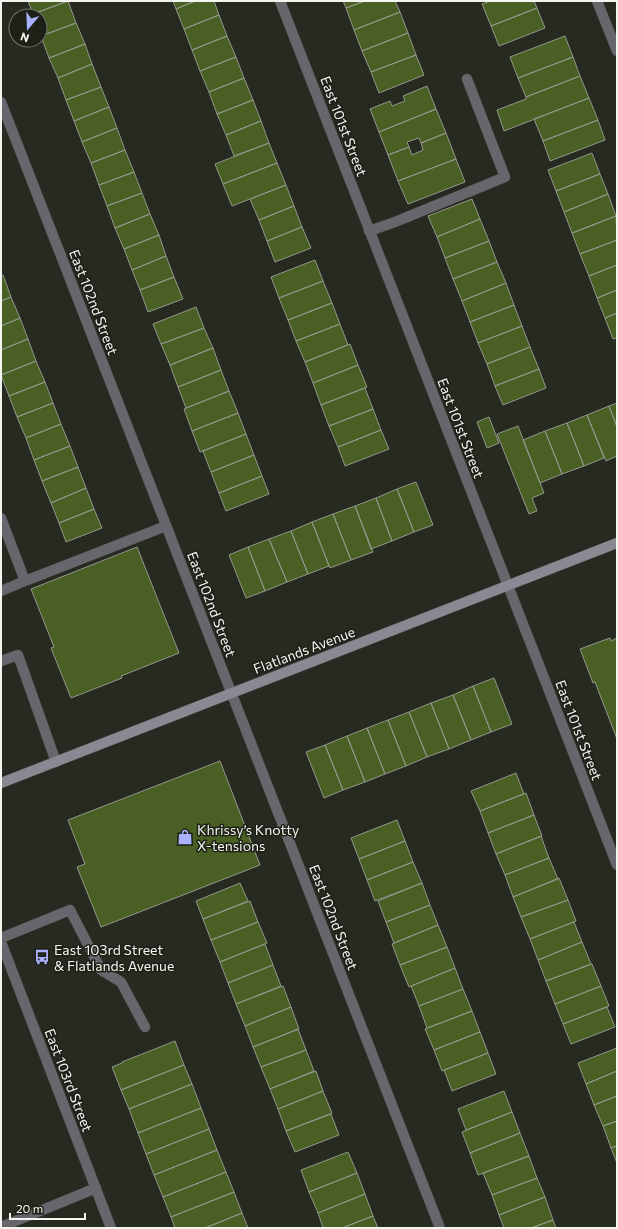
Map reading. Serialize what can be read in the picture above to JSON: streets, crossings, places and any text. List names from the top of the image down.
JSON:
{
  "streets": {
    "main road": ["Flatlands Avenue"],
    "street": ["East 101st Street", "East 102nd Street", "East 103rd Street"]
  },
  "crossings": [
    ["East 101st Street", "Flatlands Avenue"],
    ["East 102nd Street", "Flatlands Avenue"]
  ],
  "places": {
    "shop": ["Khrissy’s Knotty X-tensions"],
    "bus stop": ["East 103rd Street & Flatlands Avenue"]
  },
  "scale_bar": "20 m",
  "north": "bottom"
}
